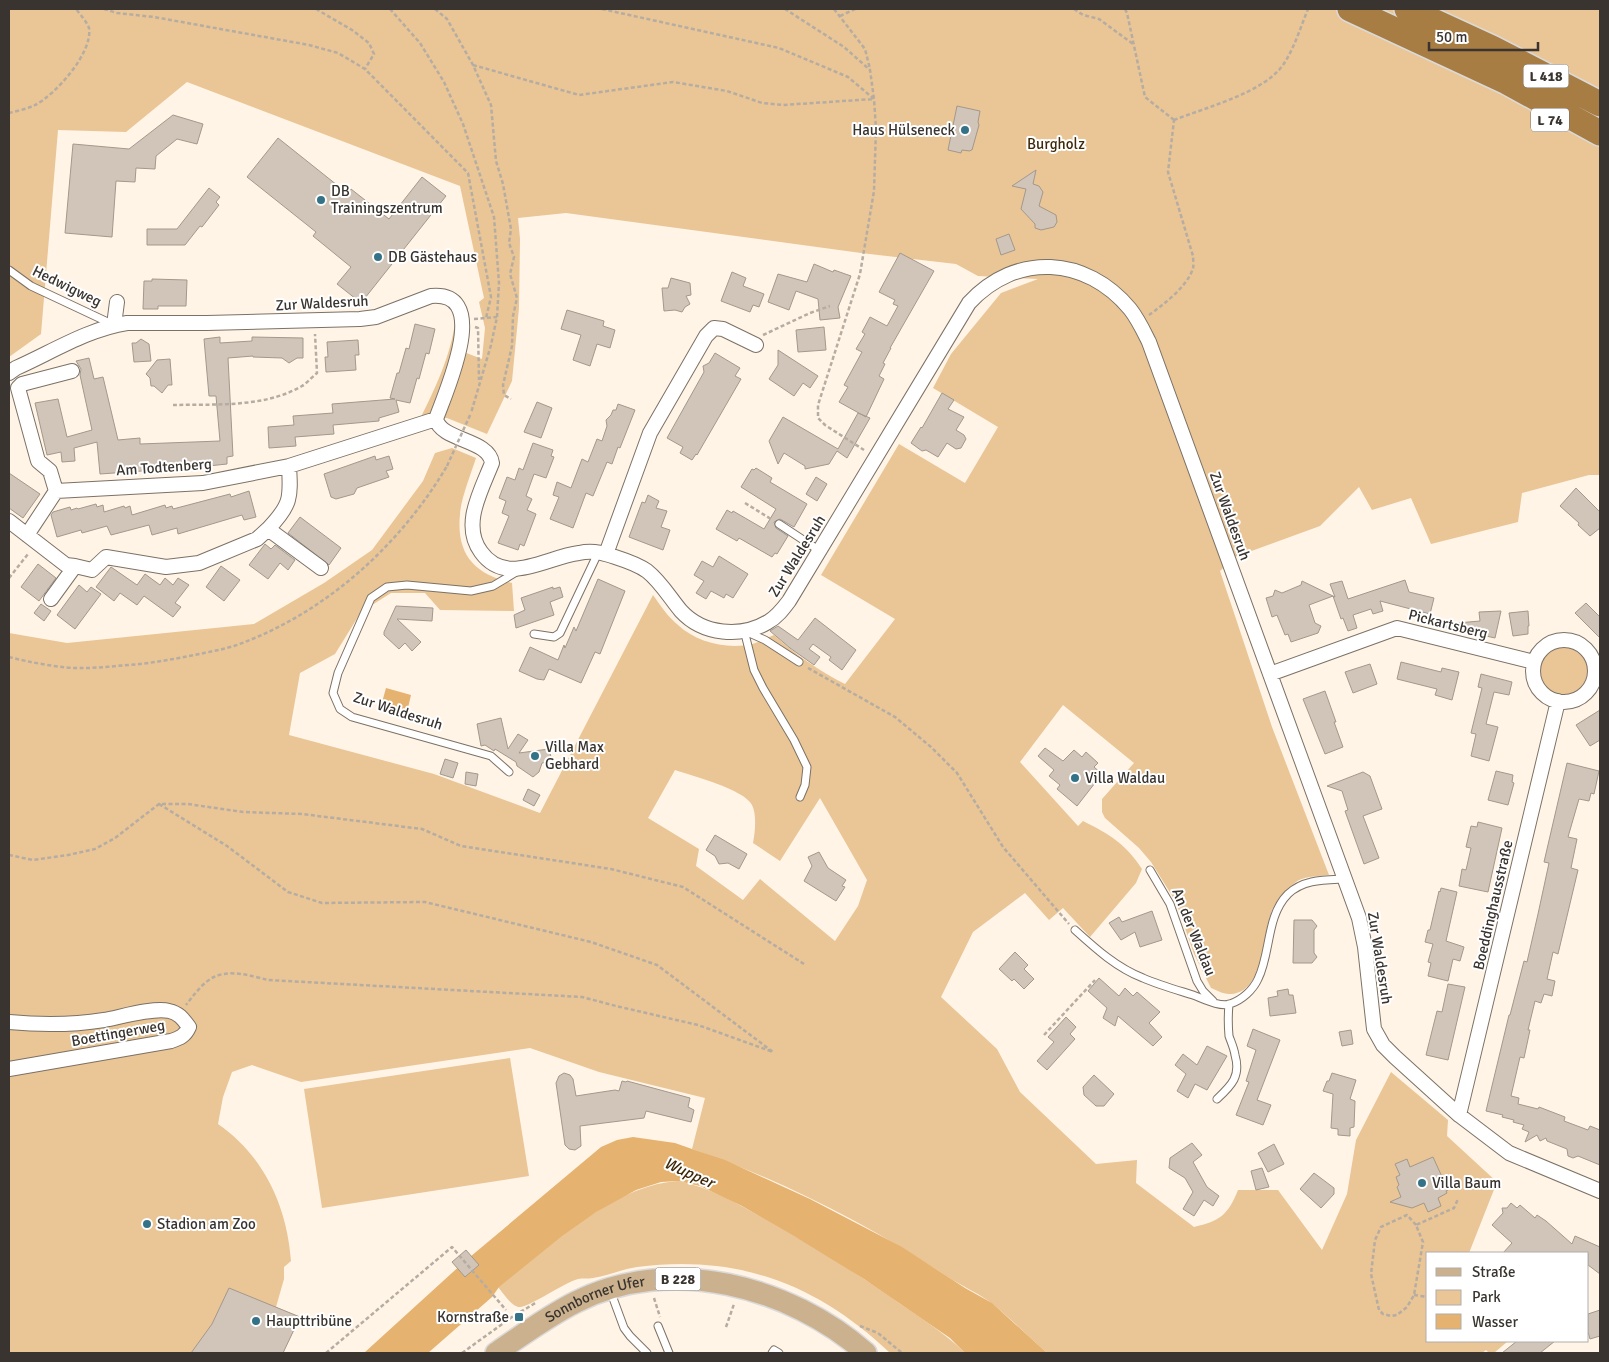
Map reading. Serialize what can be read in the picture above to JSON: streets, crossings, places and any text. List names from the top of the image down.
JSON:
{
  "streets": {
    "highway": ["L 418", "L 74"],
    "main road": ["B 228", "Sonnborner Ufer"],
    "street": [
      "Zur Waldesruh",
      "Am Todtenberg",
      "Pickartsberg",
      "Boeddinghausstraße",
      "Boettingerweg"
    ],
    "lane": ["Hedwigweg", "An der Waldau"]
  },
  "crossings": [
    ["L 418", "L 74"],
    ["Hedwigweg", "Zur Waldesruh"],
    ["Zur Waldesruh", "Am Todtenberg"],
    ["Zur Waldesruh", "Pickartsberg"],
    ["Zur Waldesruh", "Boeddinghausstraße"],
    ["Pickartsberg", "Boeddinghausstraße"]
  ],
  "water": ["Wupper"],
  "parks": ["Burgholz"],
  "places": {
    "other": [
      "Haus Hülseneck",
      "DB Trainingszentrum",
      "DB Gästehaus",
      "Villa Max Gebhard",
      "Villa Waldau",
      "Villa Baum",
      "Stadion am Zoo",
      "Haupttribüne"
    ],
    "transit": ["Kornstraße"]
  },
  "legend": ["Straße", "Park", "Wasser"],
  "scale_bar": "50 m"
}
